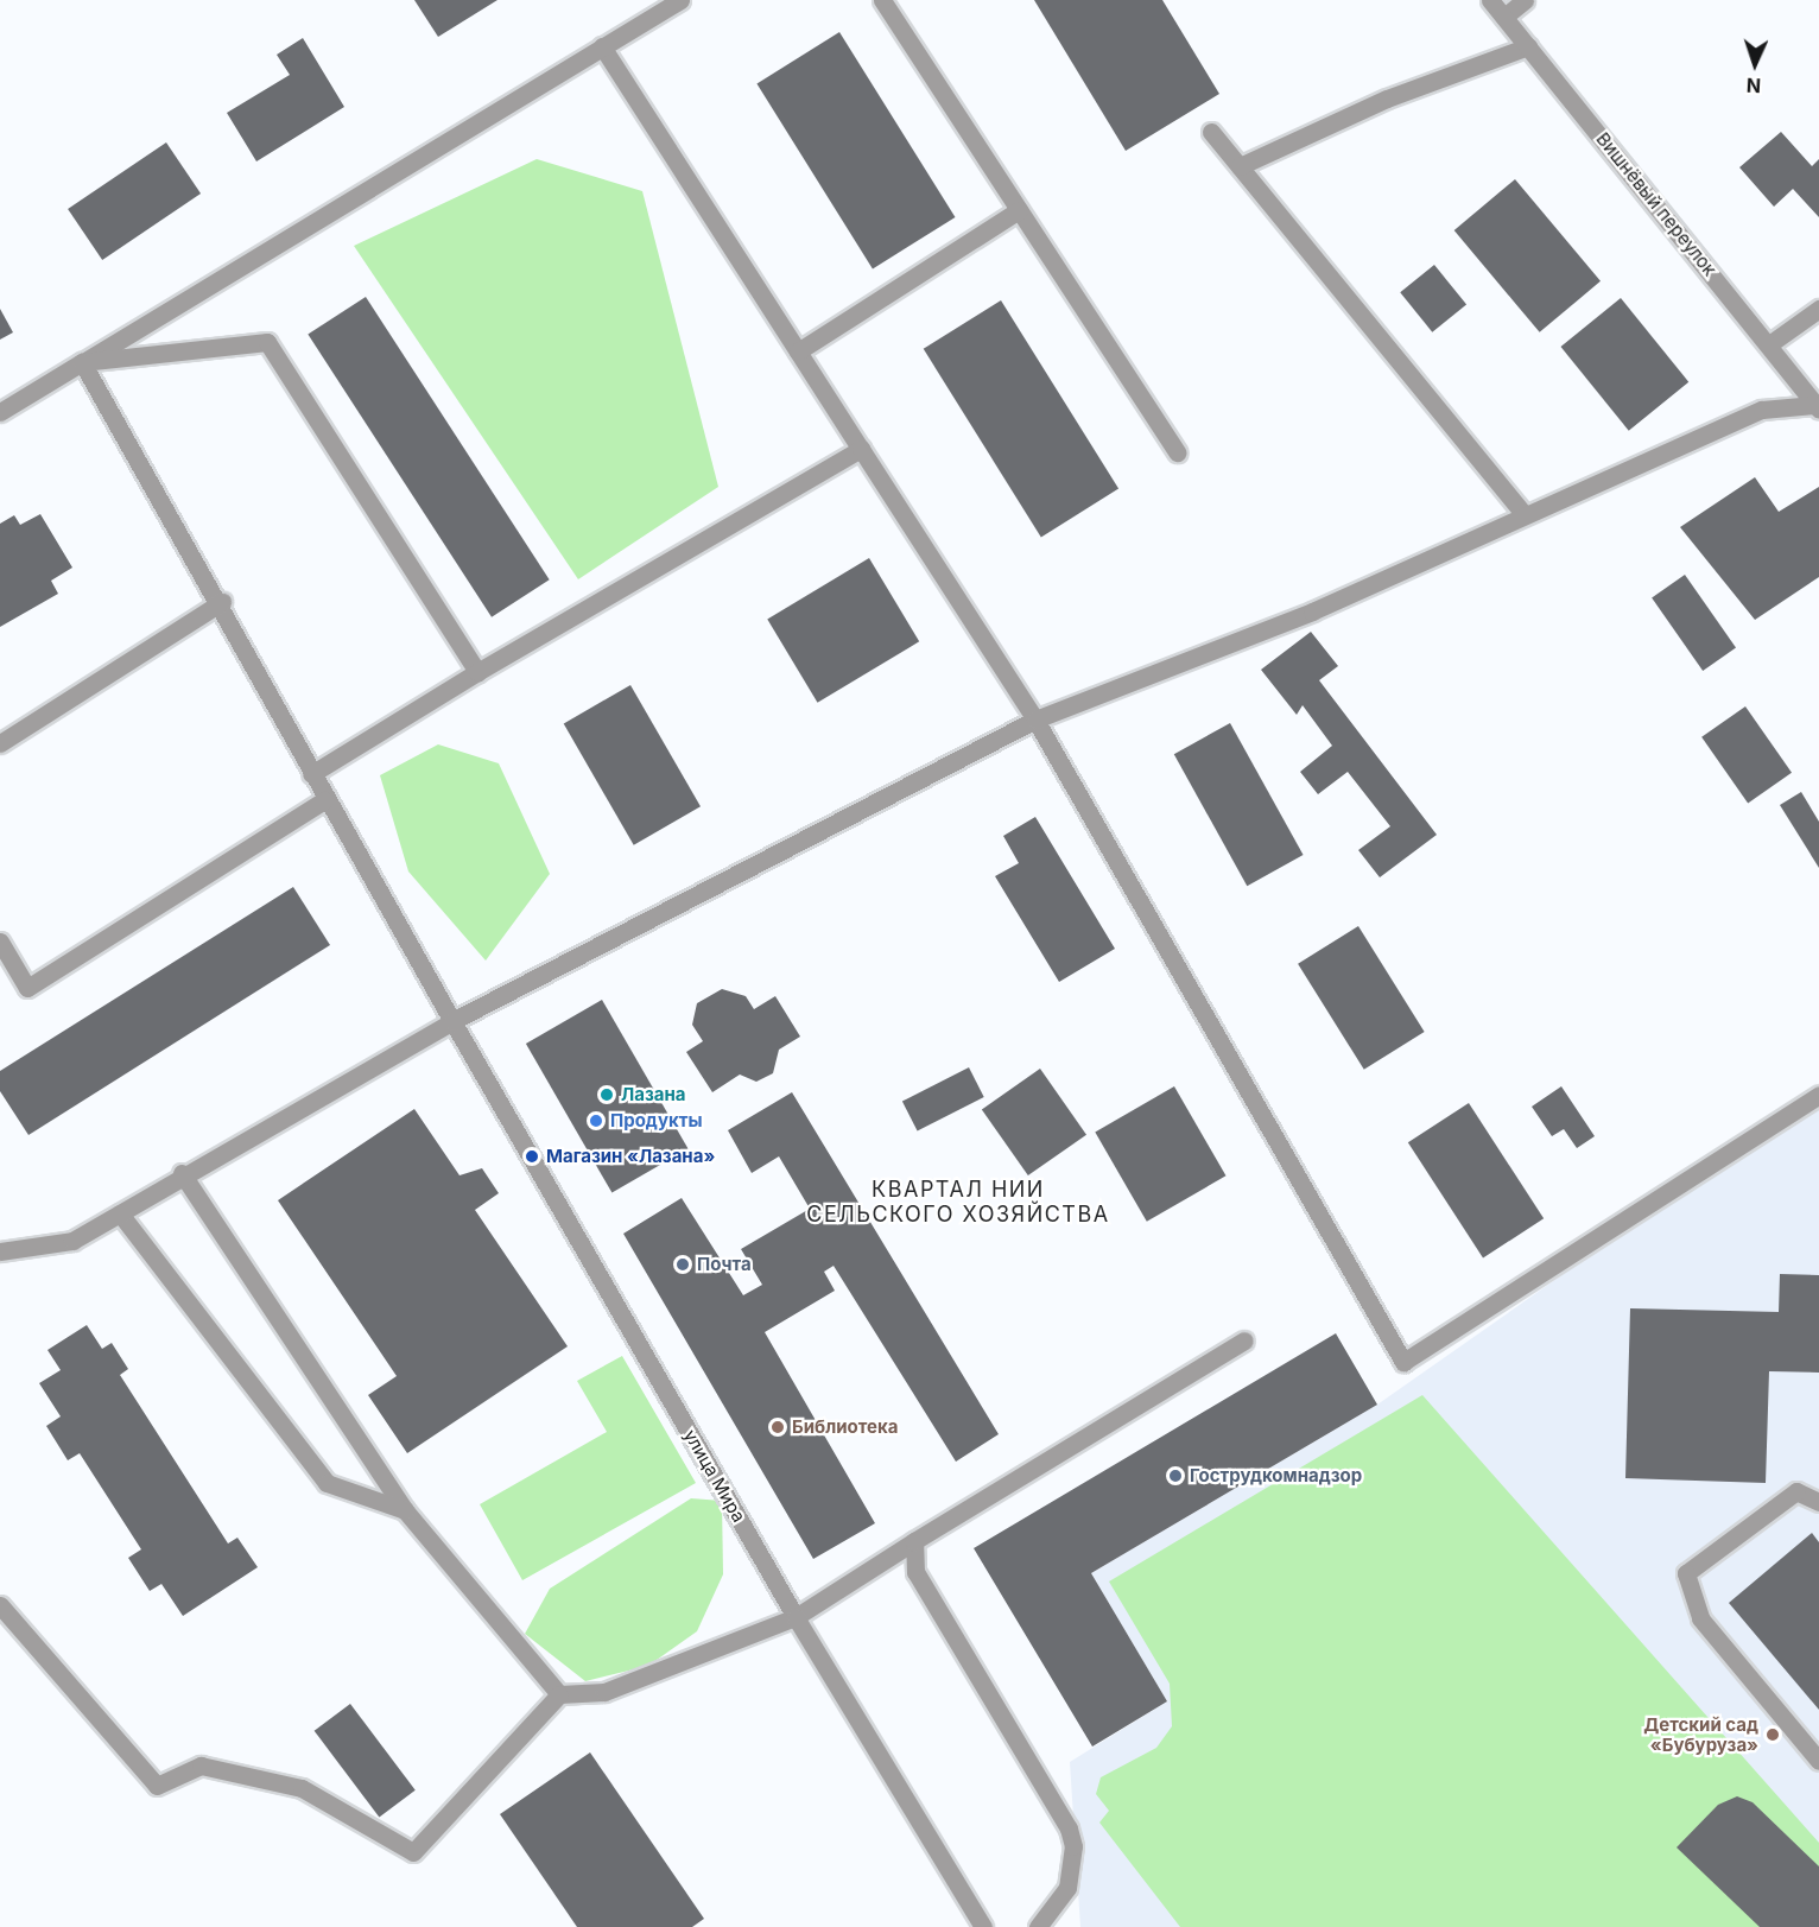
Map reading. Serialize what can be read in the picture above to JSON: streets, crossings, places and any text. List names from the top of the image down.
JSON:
{
  "streets": {
    "street": ["Вишнёвый переулок", "улица Мира"]
  },
  "districts": ["КВАРТАЛ НИИ СЕЛЬСКОГО ХОЗЯЙСТВА"],
  "places": [
    "Лазана",
    "Продукты",
    "Магазин «Лазана»",
    "Почта",
    "Библиотека",
    "Гострудкомнадзор",
    "Детский сад «Бубуруза»"
  ],
  "north": "bottom"
}
